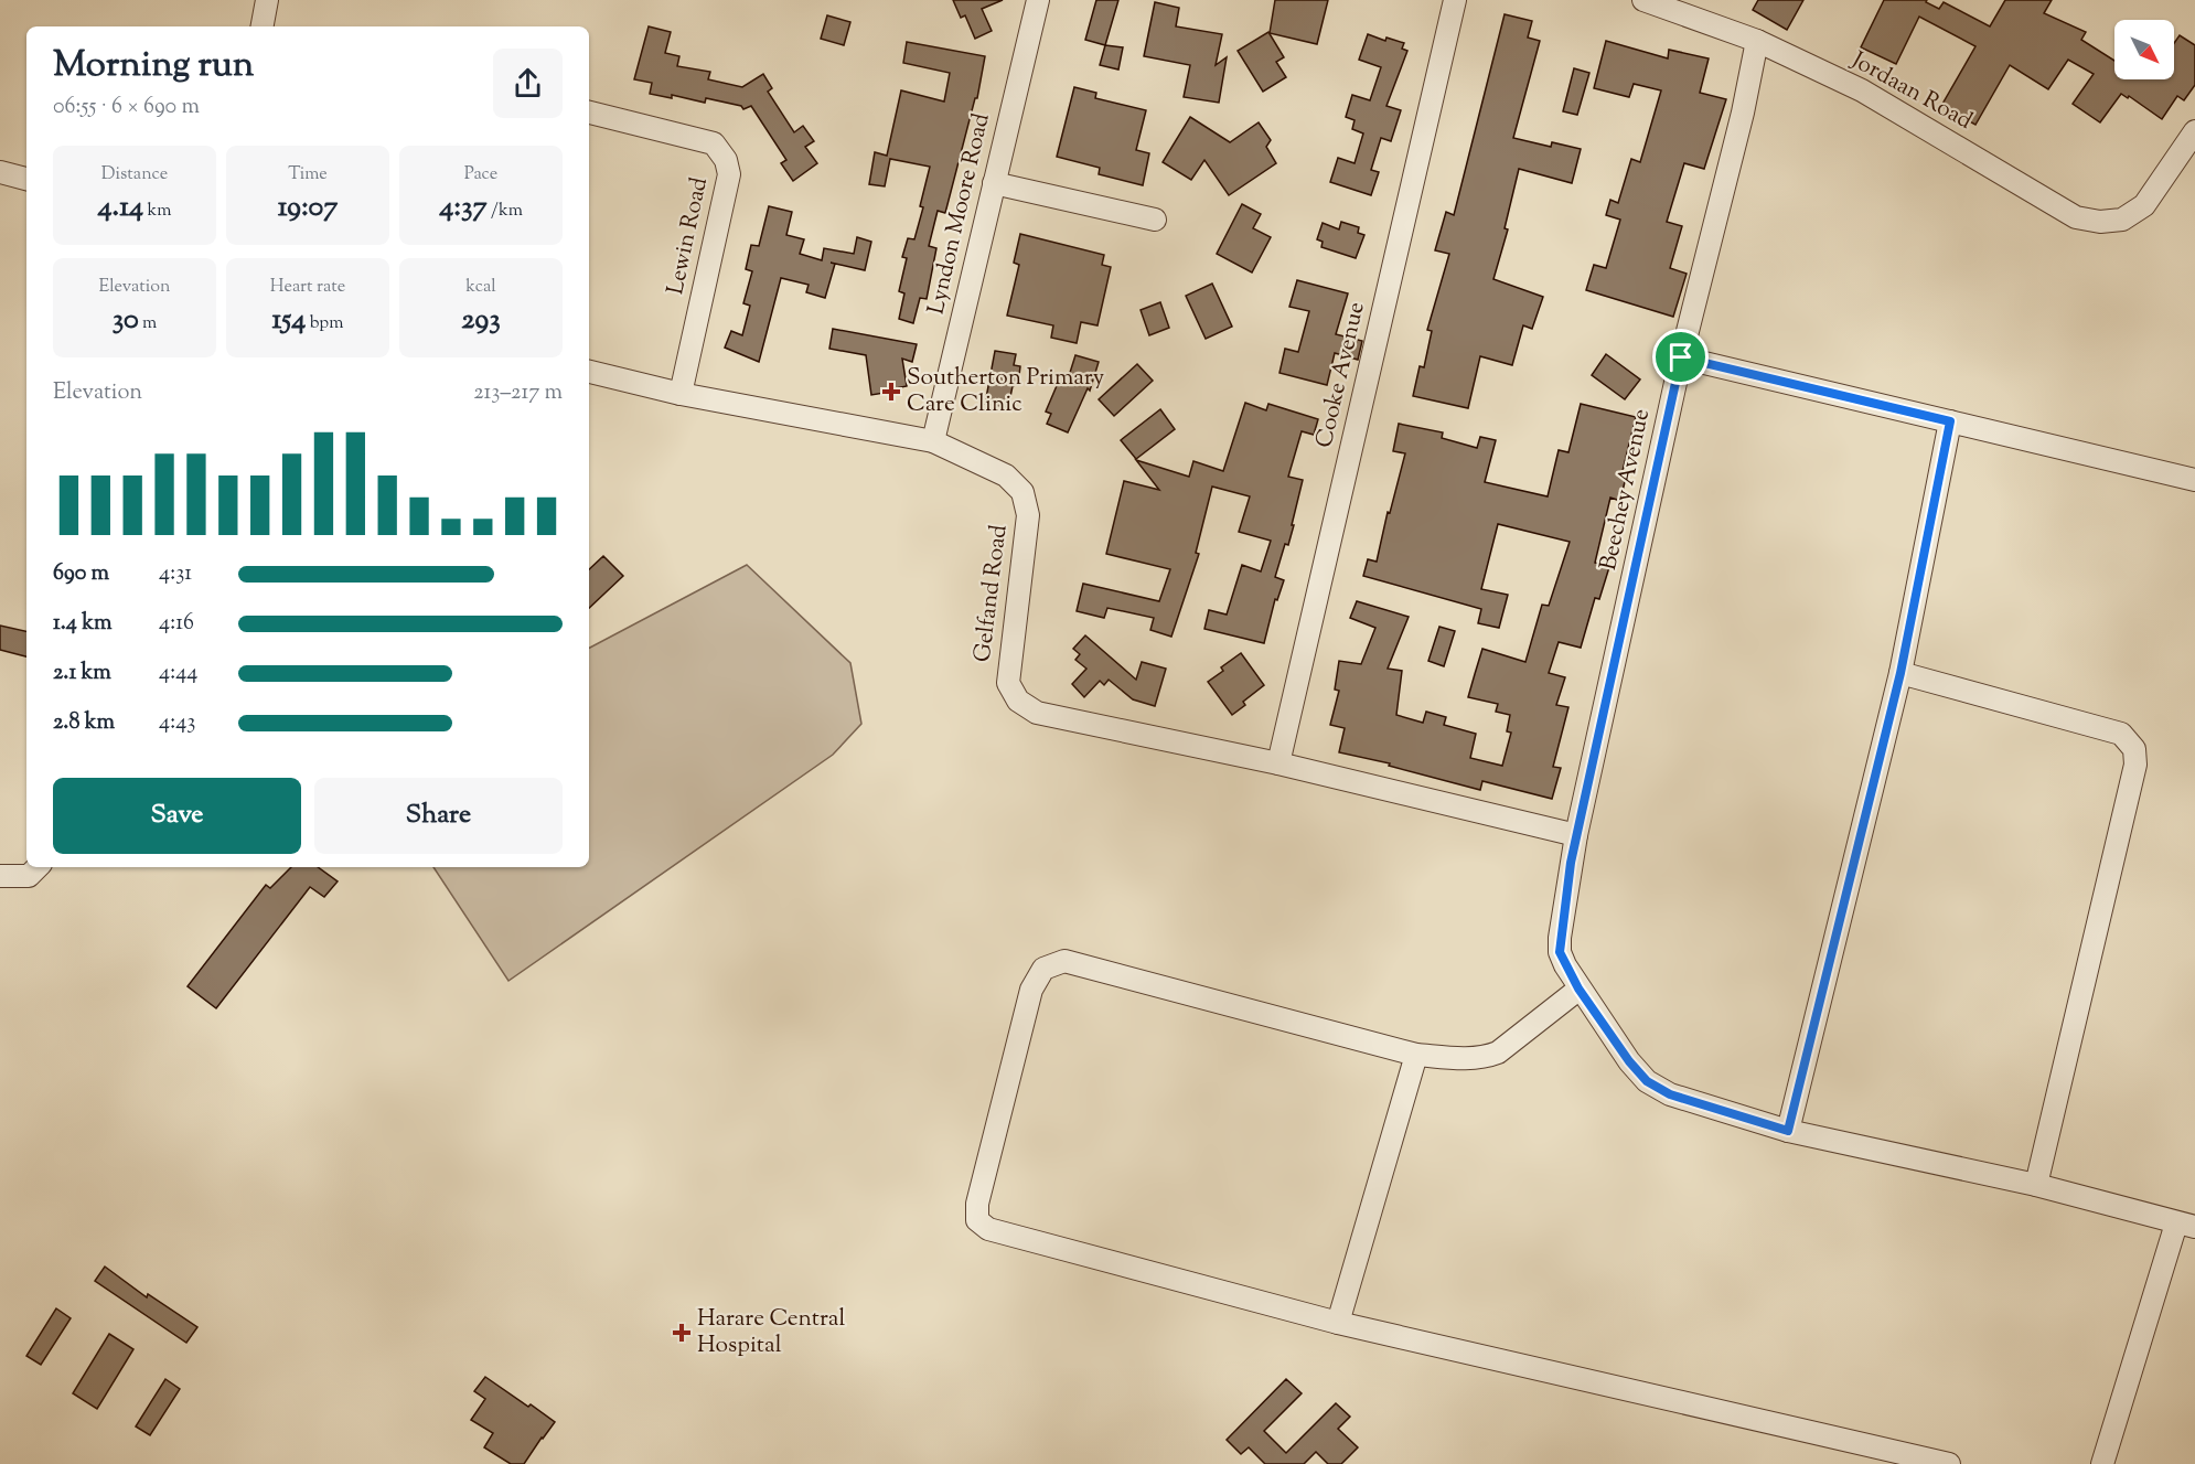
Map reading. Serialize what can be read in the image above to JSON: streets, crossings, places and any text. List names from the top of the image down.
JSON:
{
  "streets": {
    "street": [
      "Jordaan Road",
      "Lyndon Moore Road",
      "Lewin Road",
      "Cooke Avenue",
      "Beechey Avenue",
      "Gelfand Road"
    ]
  },
  "crossings": [
    ["Jordaan Road", "Beechey Avenue"],
    ["Lyndon Moore Road", "Gelfand Road"],
    ["Lewin Road", "Gelfand Road"],
    ["Cooke Avenue", "Gelfand Road"],
    ["Beechey Avenue", "Gelfand Road"]
  ],
  "places": {
    "health": ["Southerton Primary Care Clinic", "Harare Central Hospital"]
  },
  "north": "bottom right",
  "page": {
    "heading": ["Morning run", "06:55 · 6 × 690 m"],
    "stats": [
      ["Distance", "4.14 km"],
      ["Time", "19:07"],
      ["Pace", "4:37 /km"],
      ["Elevation", "30 m"],
      ["Heart rate", "154 bpm"],
      ["kcal", "293"]
    ],
    "chart": ["Elevation", "213–217 m"],
    "list": [
      {
        "name": "690 m",
        "note": "4:31"
      },
      {
        "name": "1.4 km",
        "note": "4:16"
      },
      {
        "name": "2.1 km",
        "note": "4:44"
      },
      {
        "name": "2.8 km",
        "note": "4:43"
      }
    ],
    "buttons": ["Save", "Share"]
  }
}
